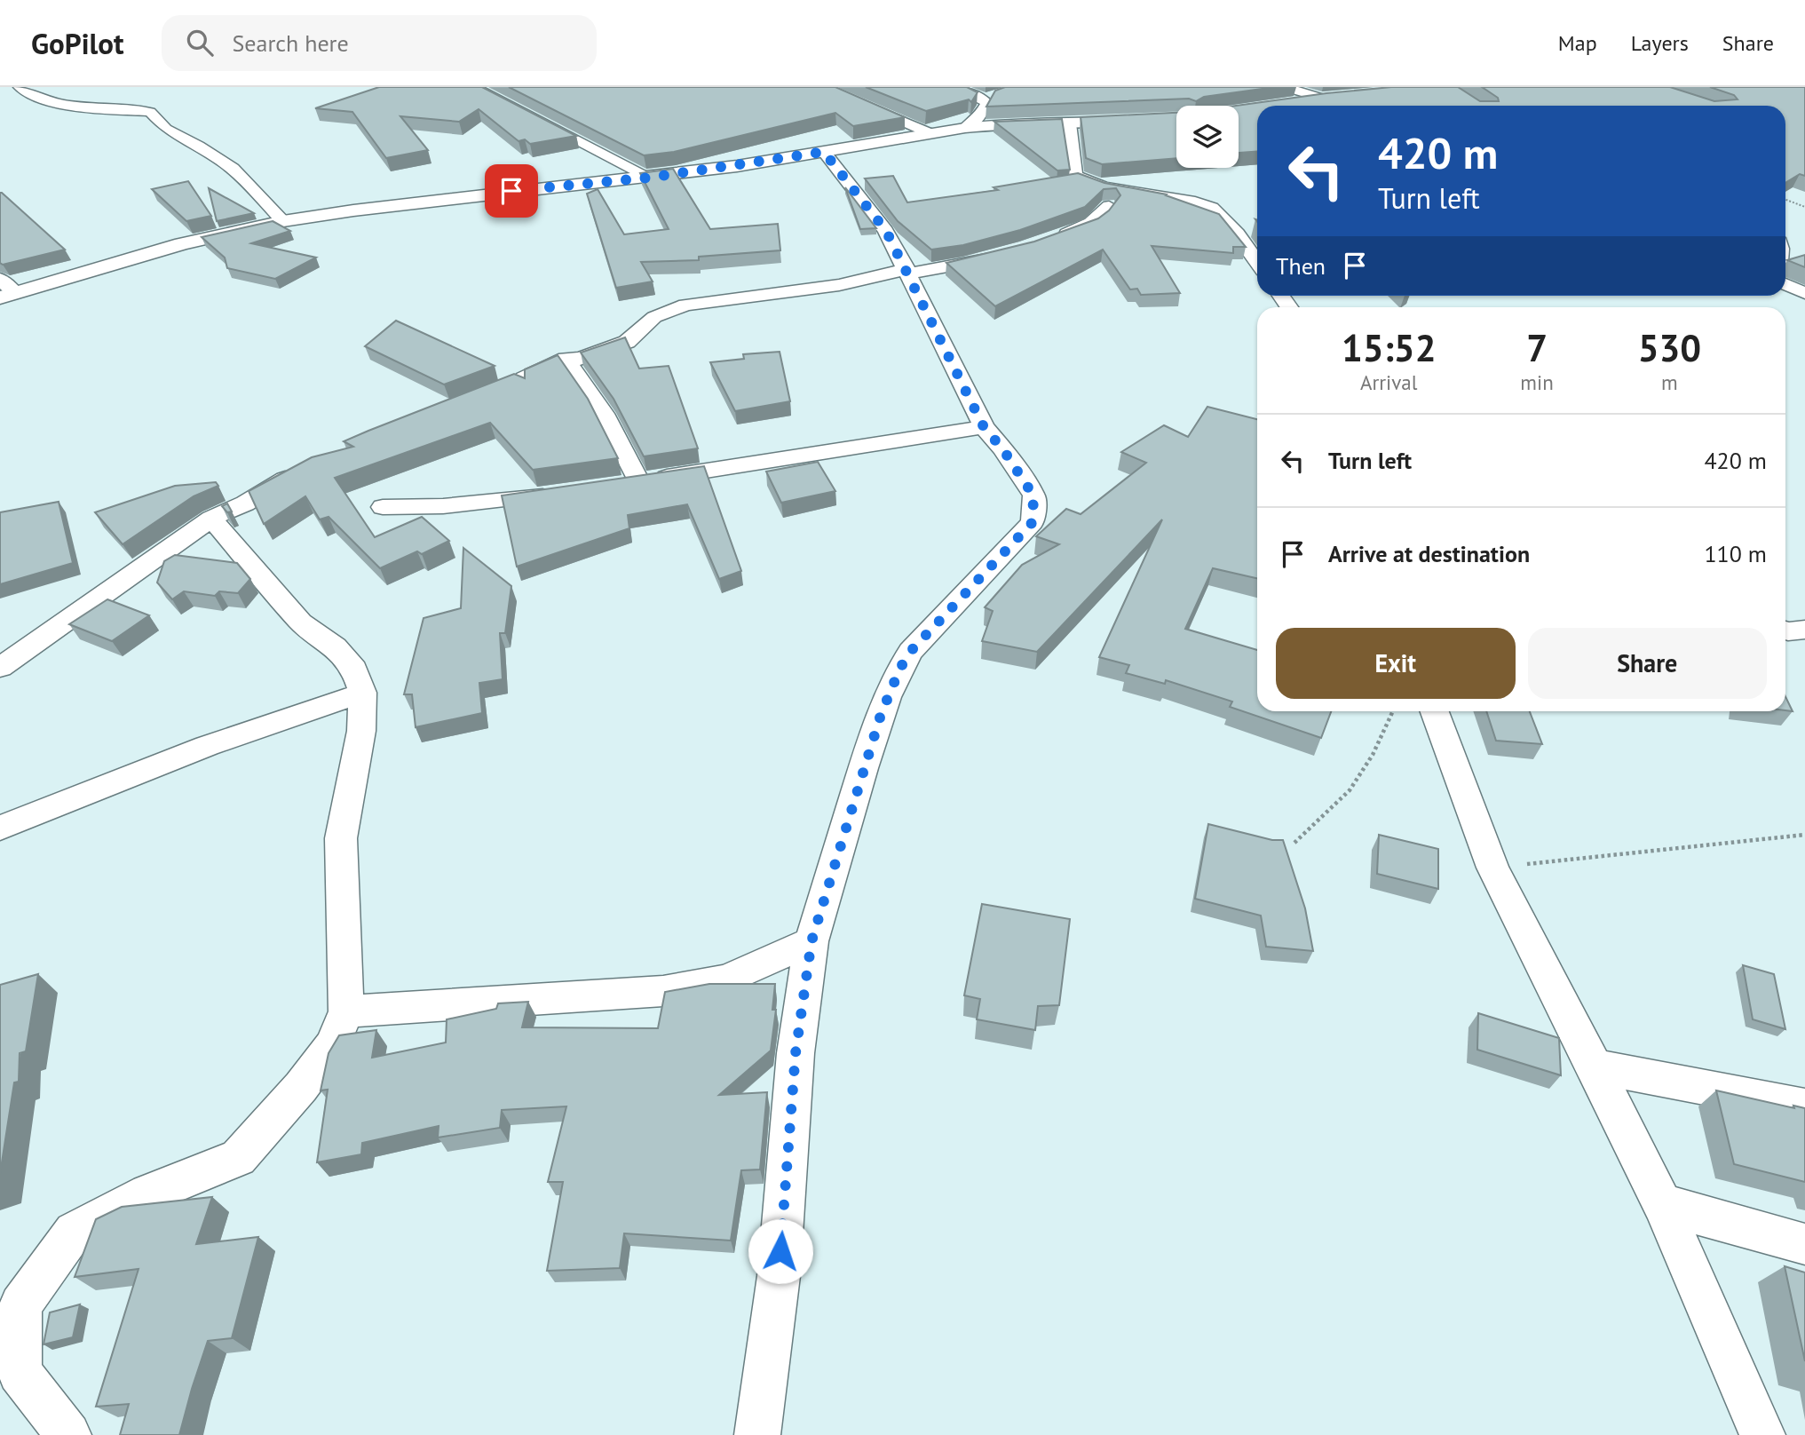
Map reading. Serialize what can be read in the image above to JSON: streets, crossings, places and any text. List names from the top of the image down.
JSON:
{
  "page": {
    "header": "GoPilot",
    "search": "Search here",
    "nav": ["Map", "Layers", "Share"],
    "turn": ["420 m", "Turn left"],
    "then": "Then",
    "eta": [
      "15:52",
      "Arrival",
      "7",
      "min",
      "530",
      "m"
    ],
    "list": [
      {
        "name": "Turn left",
        "value": "420 m"
      },
      {
        "name": "Arrive at destination",
        "value": "110 m"
      }
    ],
    "buttons": ["Exit", "Share"]
  }
}
